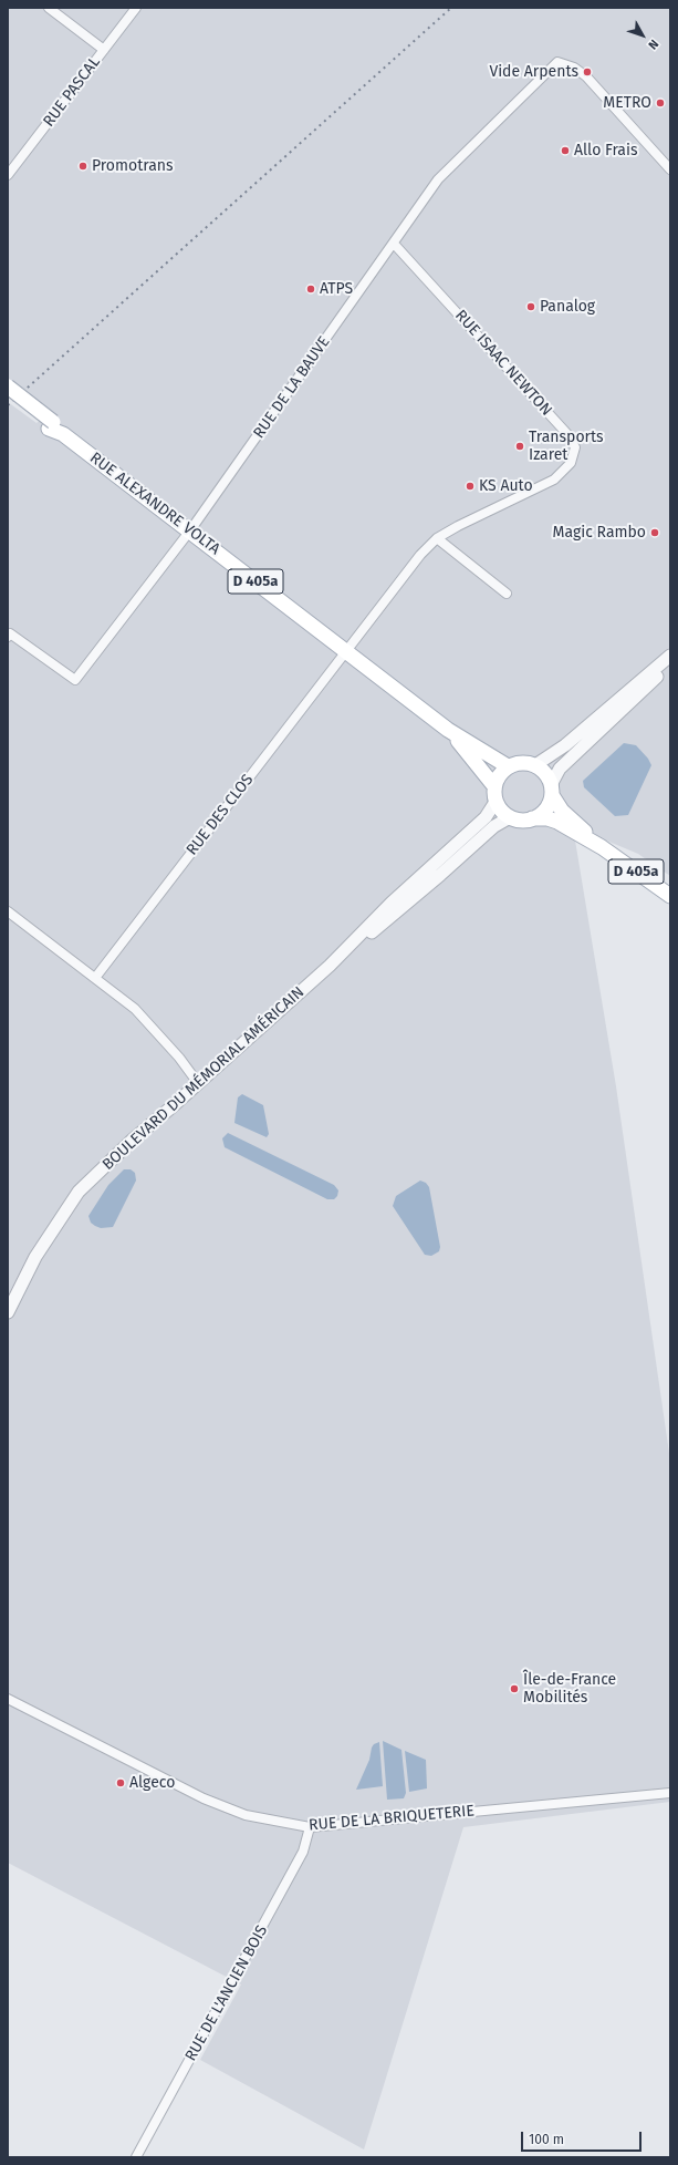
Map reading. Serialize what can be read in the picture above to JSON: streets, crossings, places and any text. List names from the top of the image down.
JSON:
{
  "streets": {
    "main road": ["RUE ALEXANDRE VOLTA", "D 405a"],
    "street": [
      "RUE PASCAL",
      "RUE ISAAC NEWTON",
      "RUE DE LA BAUVE",
      "RUE DES CLOS",
      "BOULEVARD DU MÉMORIAL AMÉRICAIN",
      "RUE DE LA BRIQUETERIE",
      "RUE DE L'ANCIEN BOIS"
    ]
  },
  "crossings": [
    ["RUE ISAAC NEWTON", "RUE DE LA BAUVE"],
    ["RUE ISAAC NEWTON", "RUE ALEXANDRE VOLTA"],
    ["RUE ISAAC NEWTON", "RUE DES CLOS"],
    ["RUE DE LA BAUVE", "RUE ALEXANDRE VOLTA"],
    ["RUE ALEXANDRE VOLTA", "D 405a"],
    ["RUE ALEXANDRE VOLTA", "RUE DES CLOS"],
    ["RUE DE LA BRIQUETERIE", "RUE DE L'ANCIEN BOIS"]
  ],
  "places": [
    "Vide Arpents",
    "METRO",
    "Allo Frais",
    "Promotrans",
    "ATPS",
    "Panalog",
    "Transports Izaret",
    "KS Auto",
    "Magic Rambo",
    "Île-de-France Mobilités",
    "Algeco"
  ],
  "scale_bar": "100 m",
  "north": "bottom right"
}
